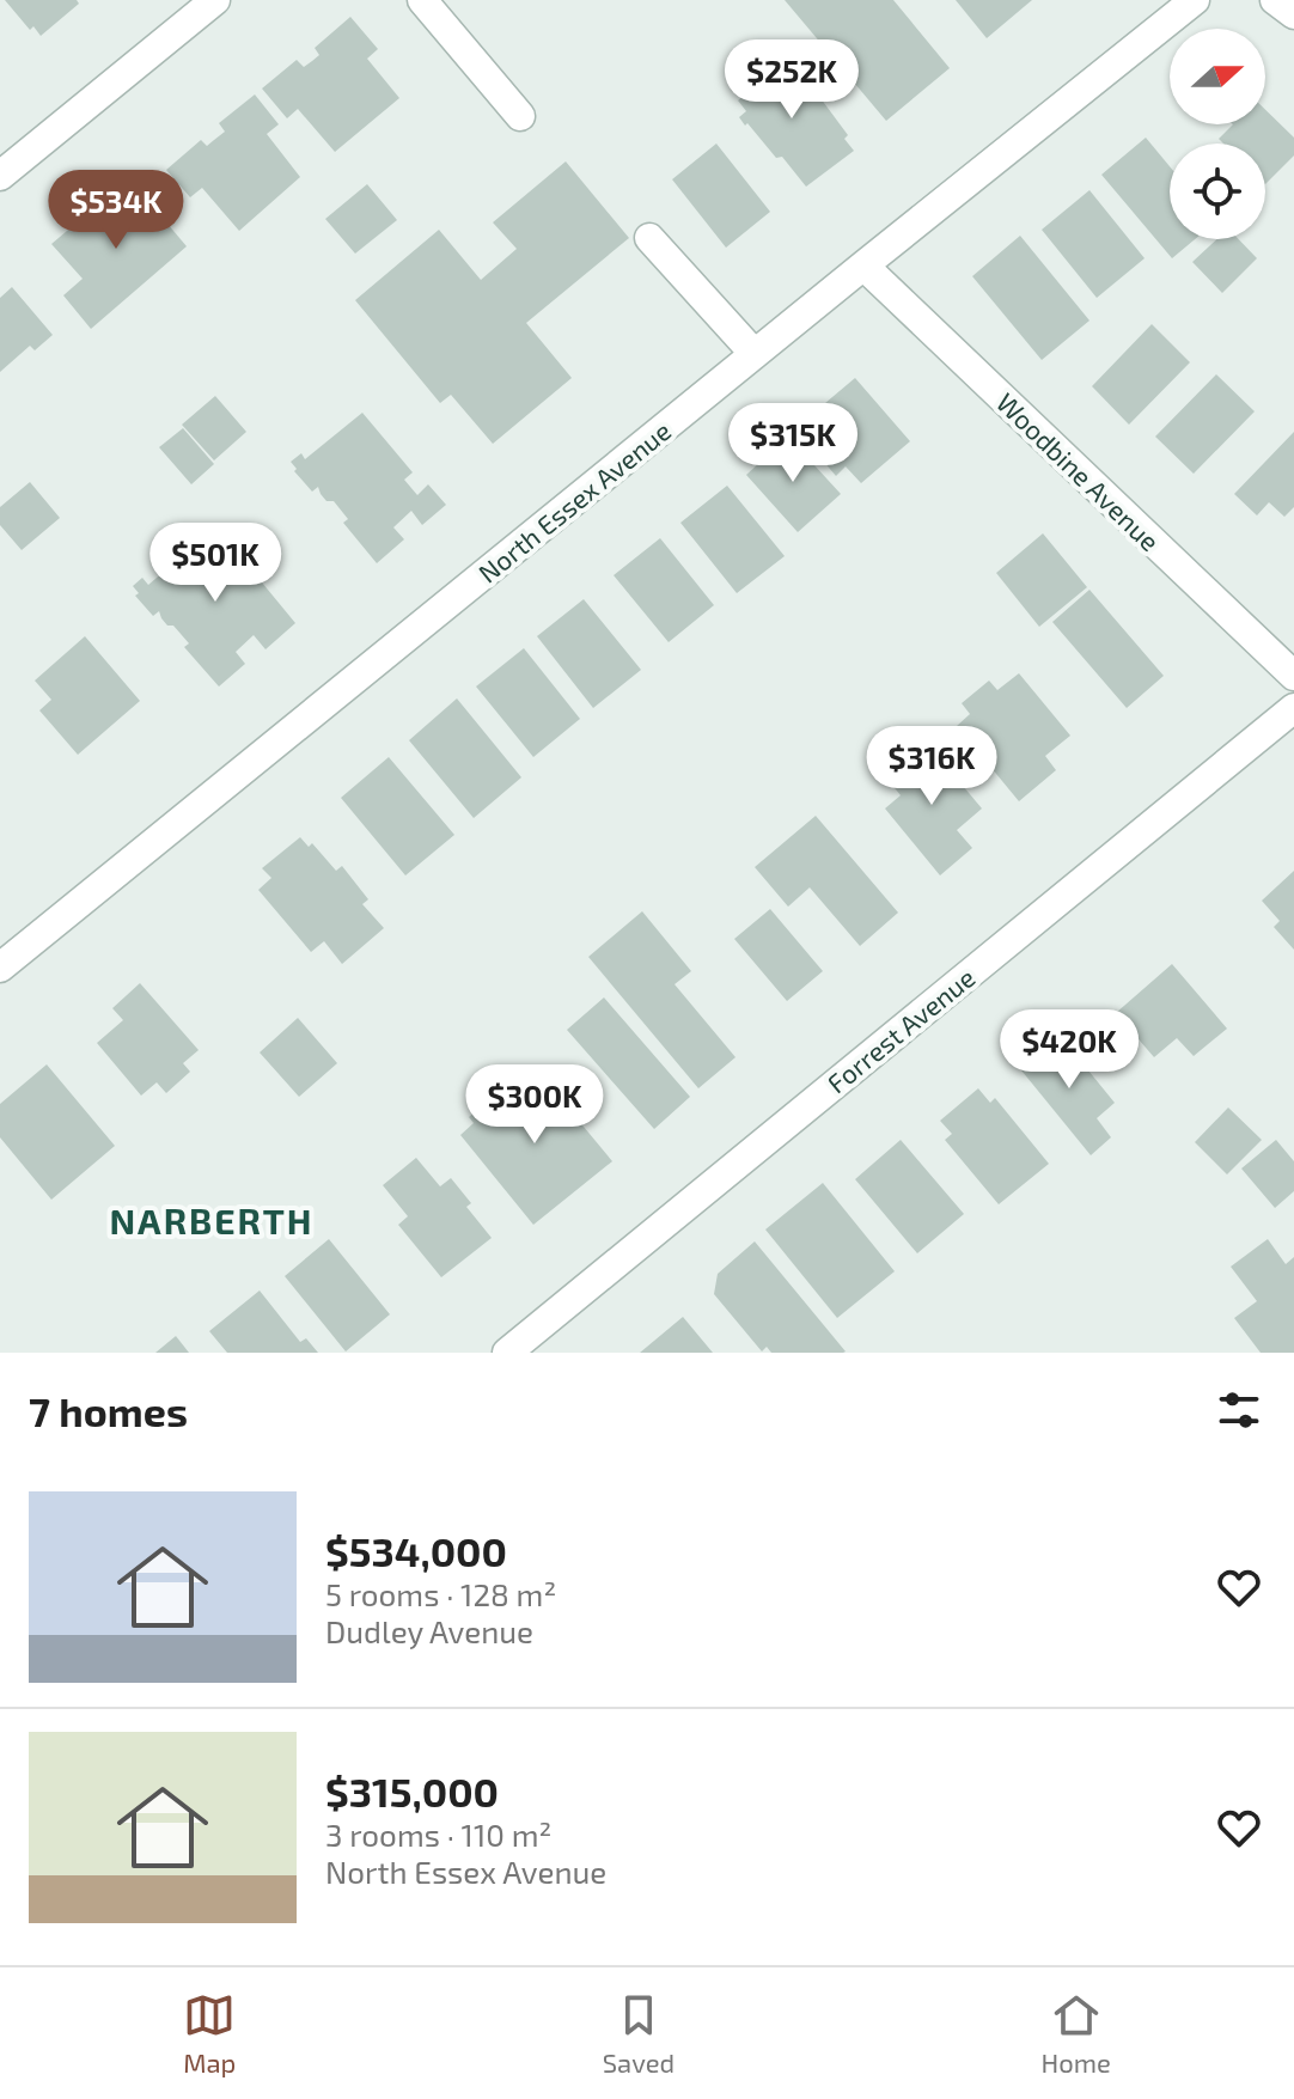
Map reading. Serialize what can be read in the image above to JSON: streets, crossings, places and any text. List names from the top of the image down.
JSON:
{
  "streets": {
    "street": ["Woodbine Avenue", "North Essex Avenue", "Forrest Avenue"]
  },
  "crossings": [
    ["Woodbine Avenue", "North Essex Avenue"]
  ],
  "districts": ["NARBERTH"],
  "north": "right",
  "page": {
    "price": [
      "$252K",
      "$534K",
      "$315K",
      "$501K",
      "$316K",
      "$420K",
      "$300K"
    ],
    "heading": "7 homes",
    "list": [
      {
        "name": "$534,000",
        "note": "5 rooms · 128 m² · Dudley Avenue"
      },
      {
        "name": "$315,000",
        "note": "3 rooms · 110 m² · North Essex Avenue"
      }
    ],
    "tabs": ["Map", "Saved", "Home"]
  }
}
